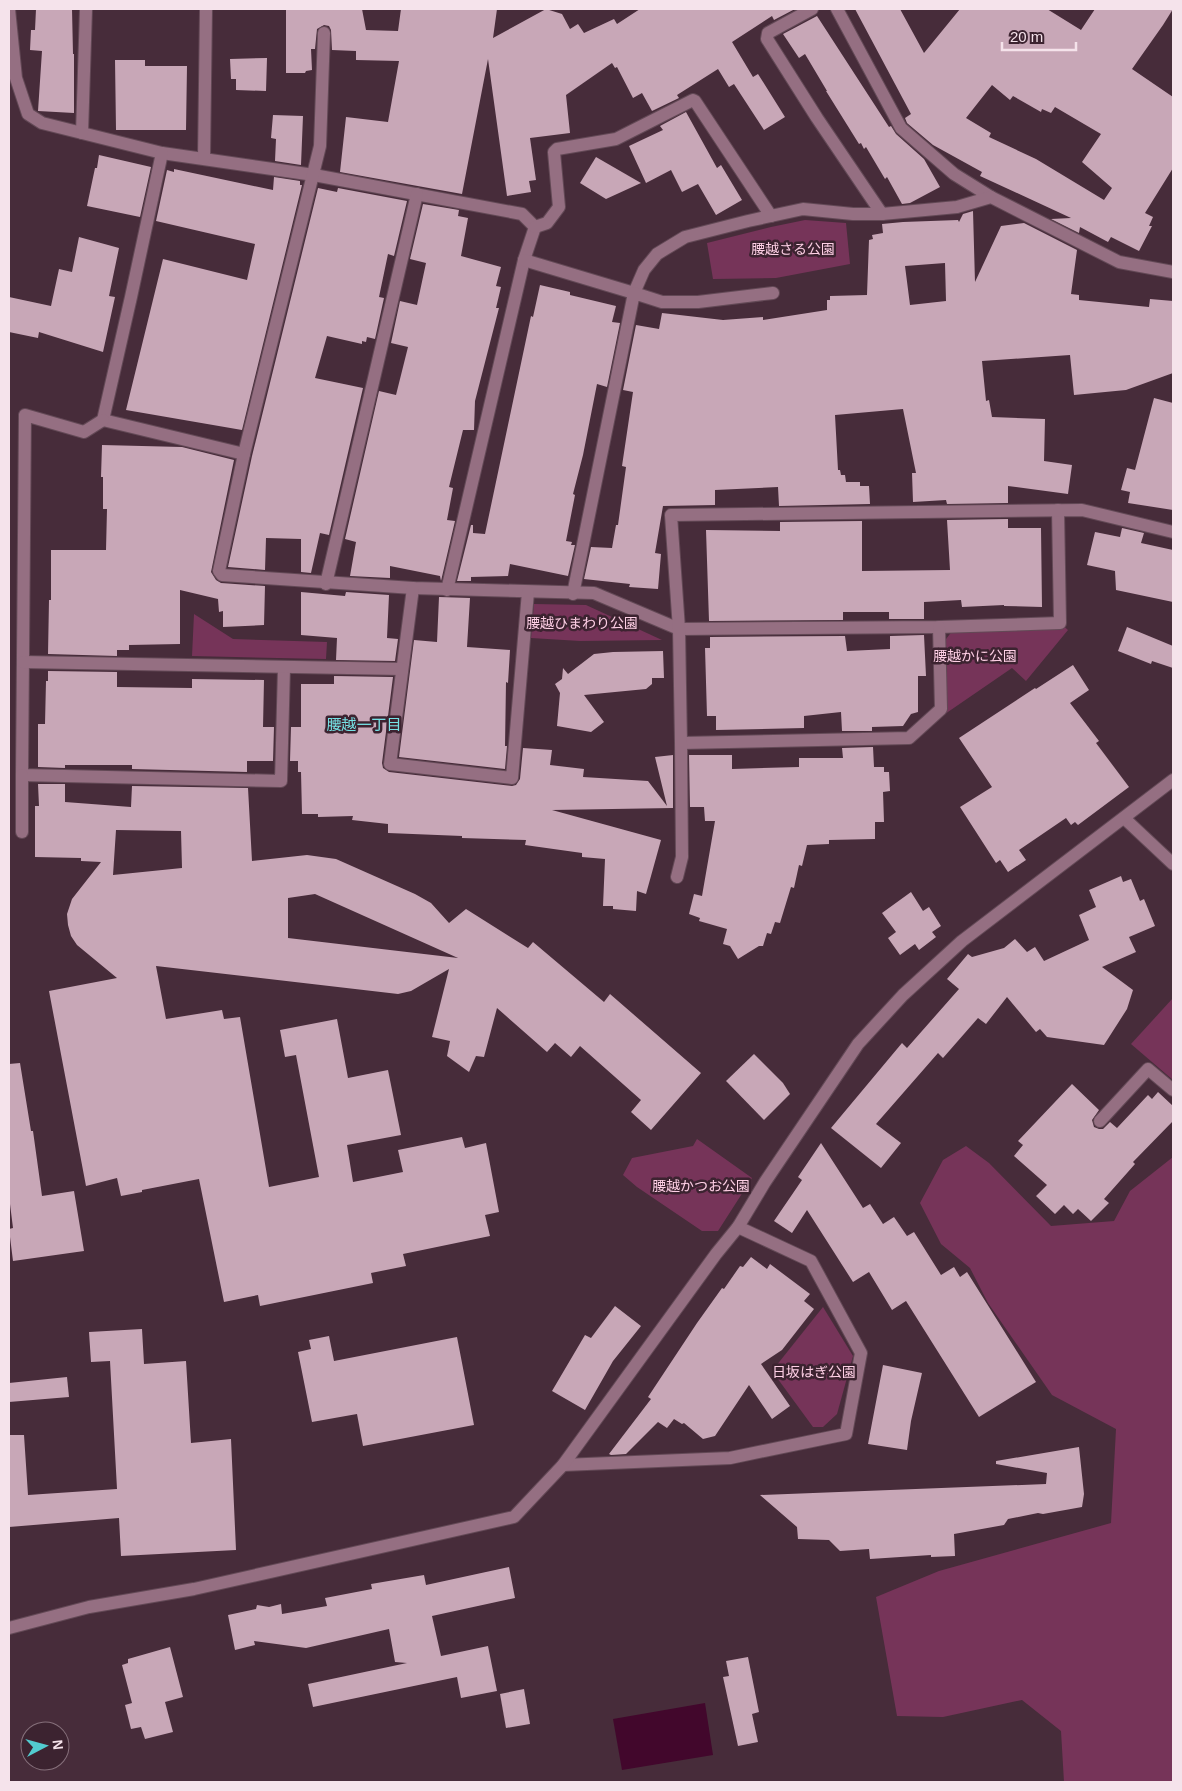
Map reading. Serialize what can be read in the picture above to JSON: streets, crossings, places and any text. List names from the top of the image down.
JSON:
{
  "districts": ["腰越一丁目"],
  "parks": [
    "腰越さる公園",
    "腰越ひまわり公園",
    "腰越かに公園",
    "腰越かつお公園",
    "日坂はぎ公園"
  ],
  "scale_bar": "20 m",
  "north": "right"
}
